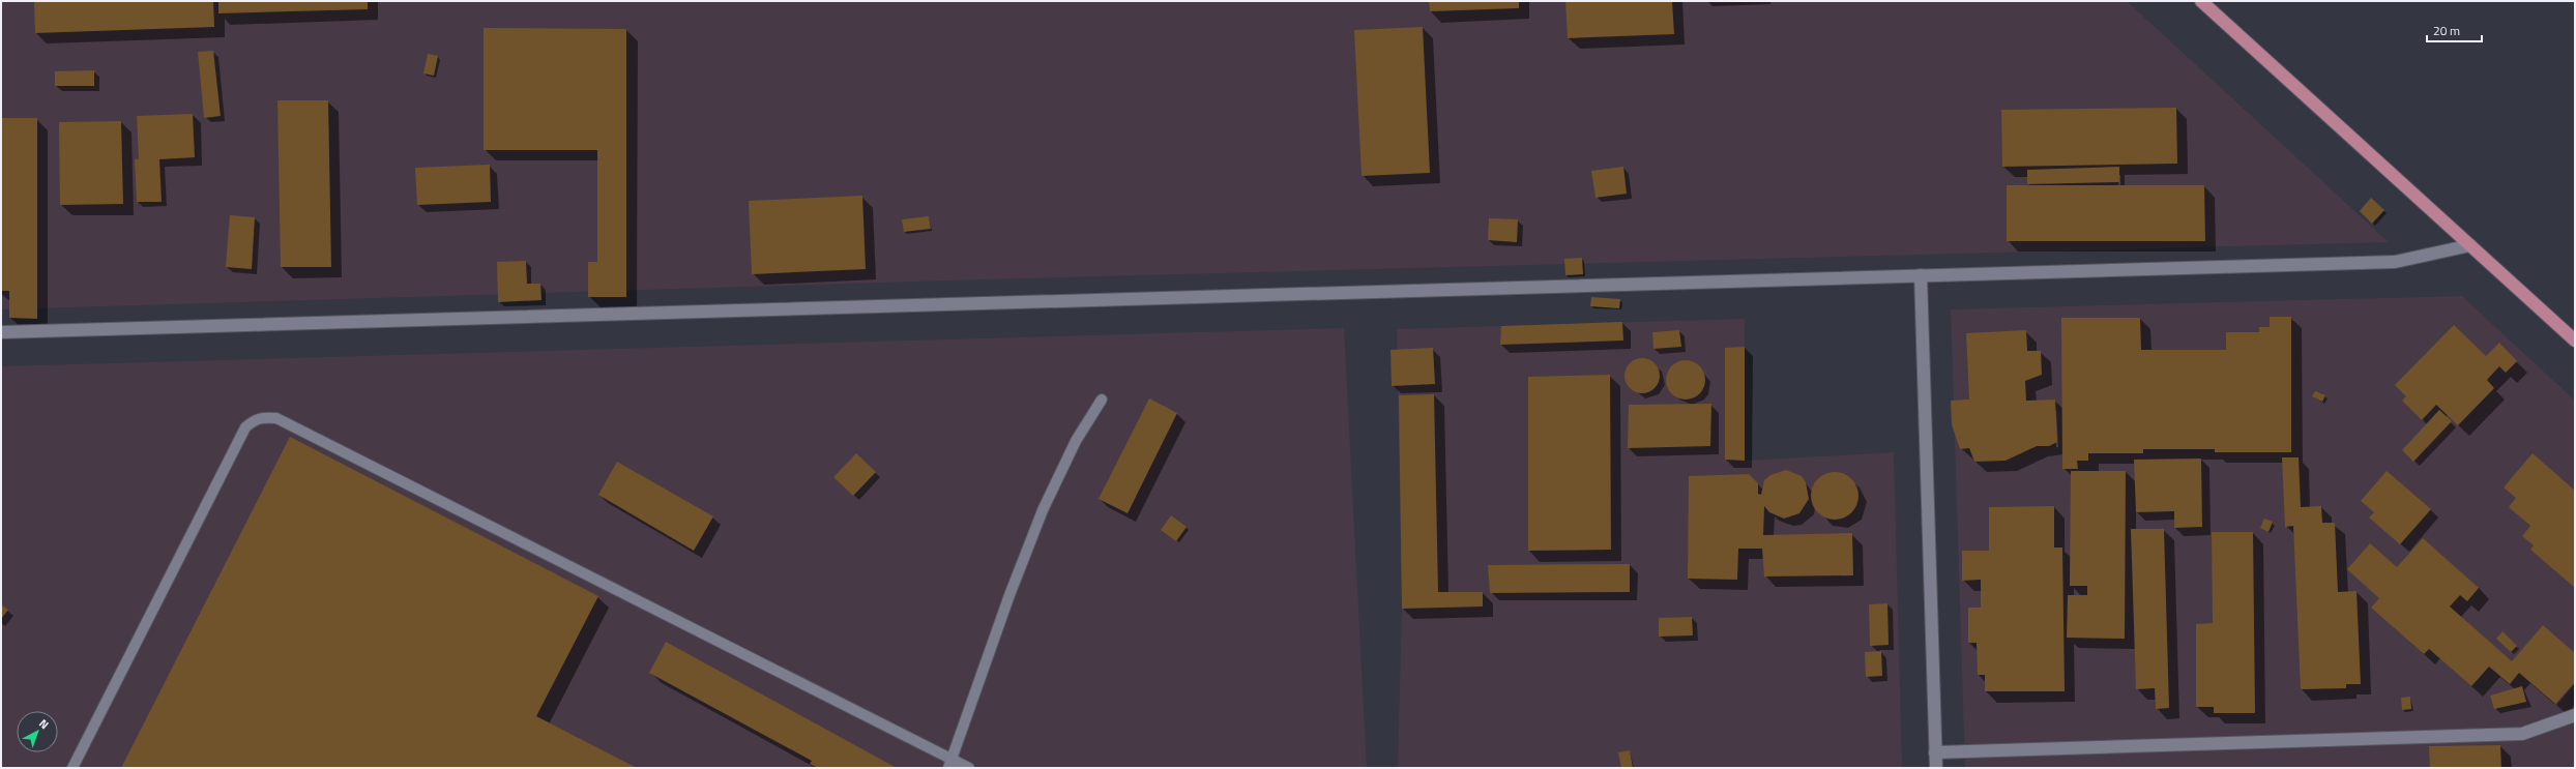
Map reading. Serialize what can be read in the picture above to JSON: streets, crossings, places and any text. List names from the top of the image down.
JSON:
{
  "scale_bar": "20 m",
  "north": "top right"
}
